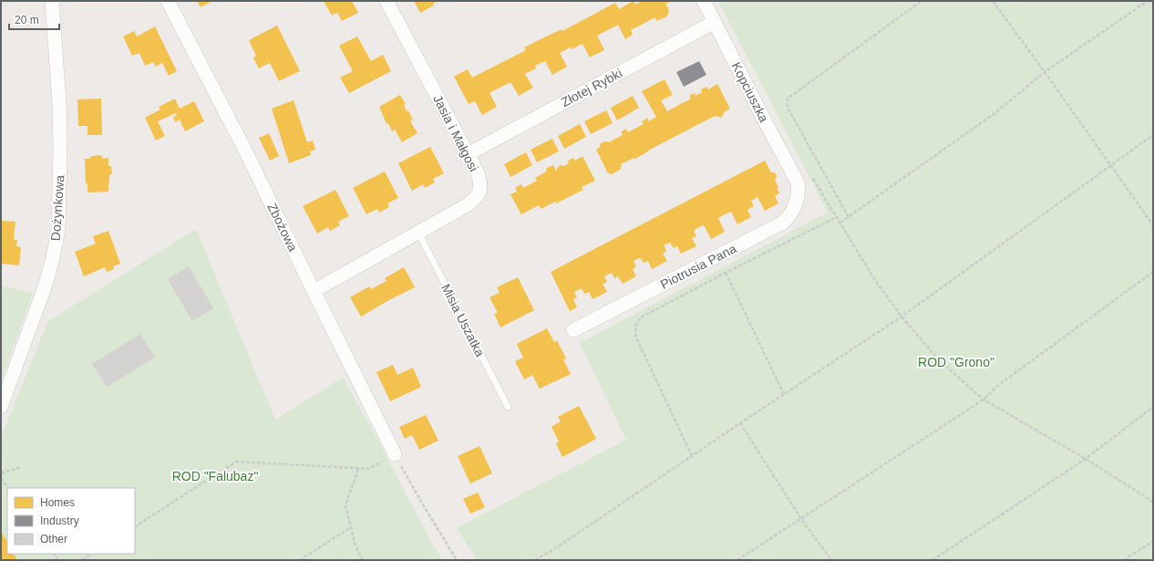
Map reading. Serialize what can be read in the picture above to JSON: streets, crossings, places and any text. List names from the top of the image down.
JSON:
{
  "streets": {
    "street": [
      "Złotej Rybki",
      "Kopciuszka",
      "Jasia i Małgosi",
      "Dożynkowa",
      "Zbożowa",
      "Piotrusia Pana"
    ],
    "lane": ["Misia Uszatka"]
  },
  "crossings": [
    ["Złotej Rybki", "Kopciuszka"],
    ["Złotej Rybki", "Jasia i Małgosi"],
    ["Kopciuszka", "Piotrusia Pana"],
    ["Jasia i Małgosi", "Zbożowa"],
    ["Jasia i Małgosi", "Misia Uszatka"]
  ],
  "parks": ["ROD \"Grono\"", "ROD \"Falubaz\""],
  "legend": ["Homes", "Industry", "Other"],
  "scale_bar": "20 m"
}
